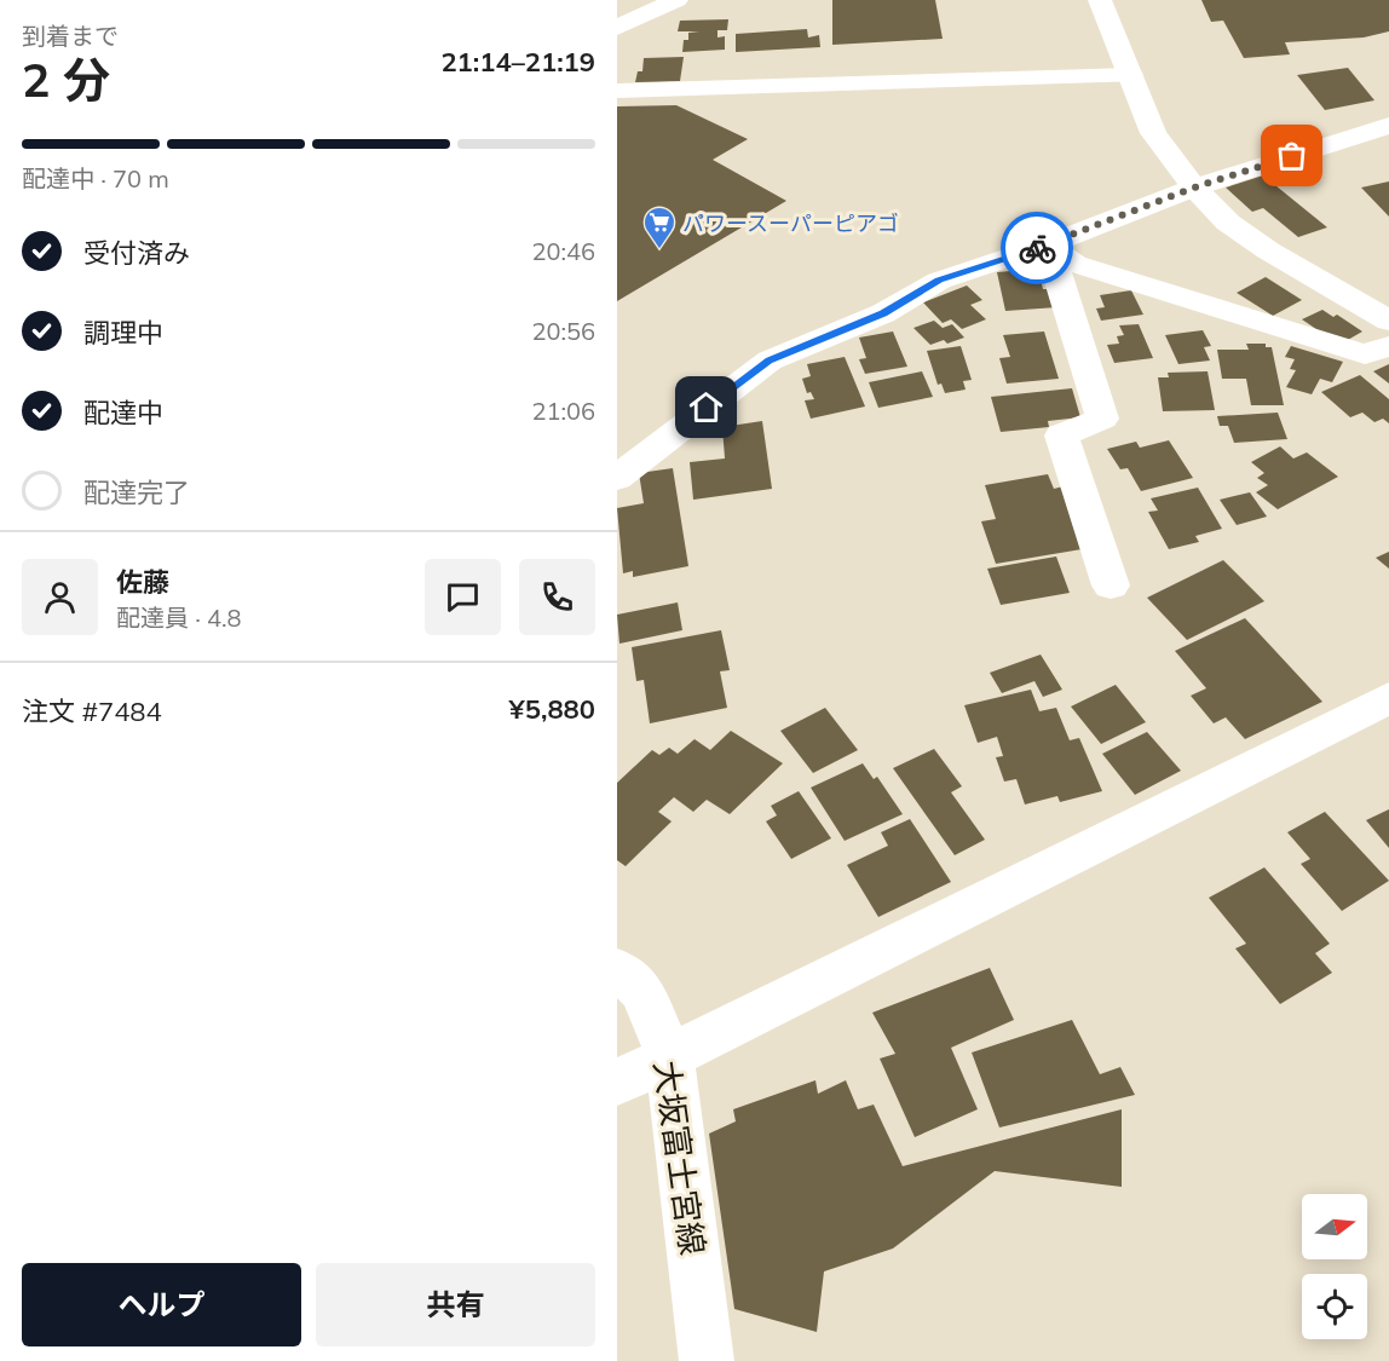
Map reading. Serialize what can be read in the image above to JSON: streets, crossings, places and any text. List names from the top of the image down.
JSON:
{
  "streets": {
    "main road": ["大坂富士宮線"]
  },
  "places": {
    "supermarket": ["パワースーパーピアゴ"]
  },
  "north": "right",
  "page": {
    "heading": ["2 分", "到着まで", "21:14–21:19"],
    "panel": [
      "佐藤",
      "配達員 · 4.8",
      "注文 #7484",
      "¥5,880"
    ],
    "bar": "配達中 · 70 m",
    "list": [
      ["受付済み", "20:46"],
      ["調理中", "20:56"],
      ["配達中", "21:06"],
      "配達完了"
    ],
    "buttons": ["ヘルプ", "共有"]
  }
}
